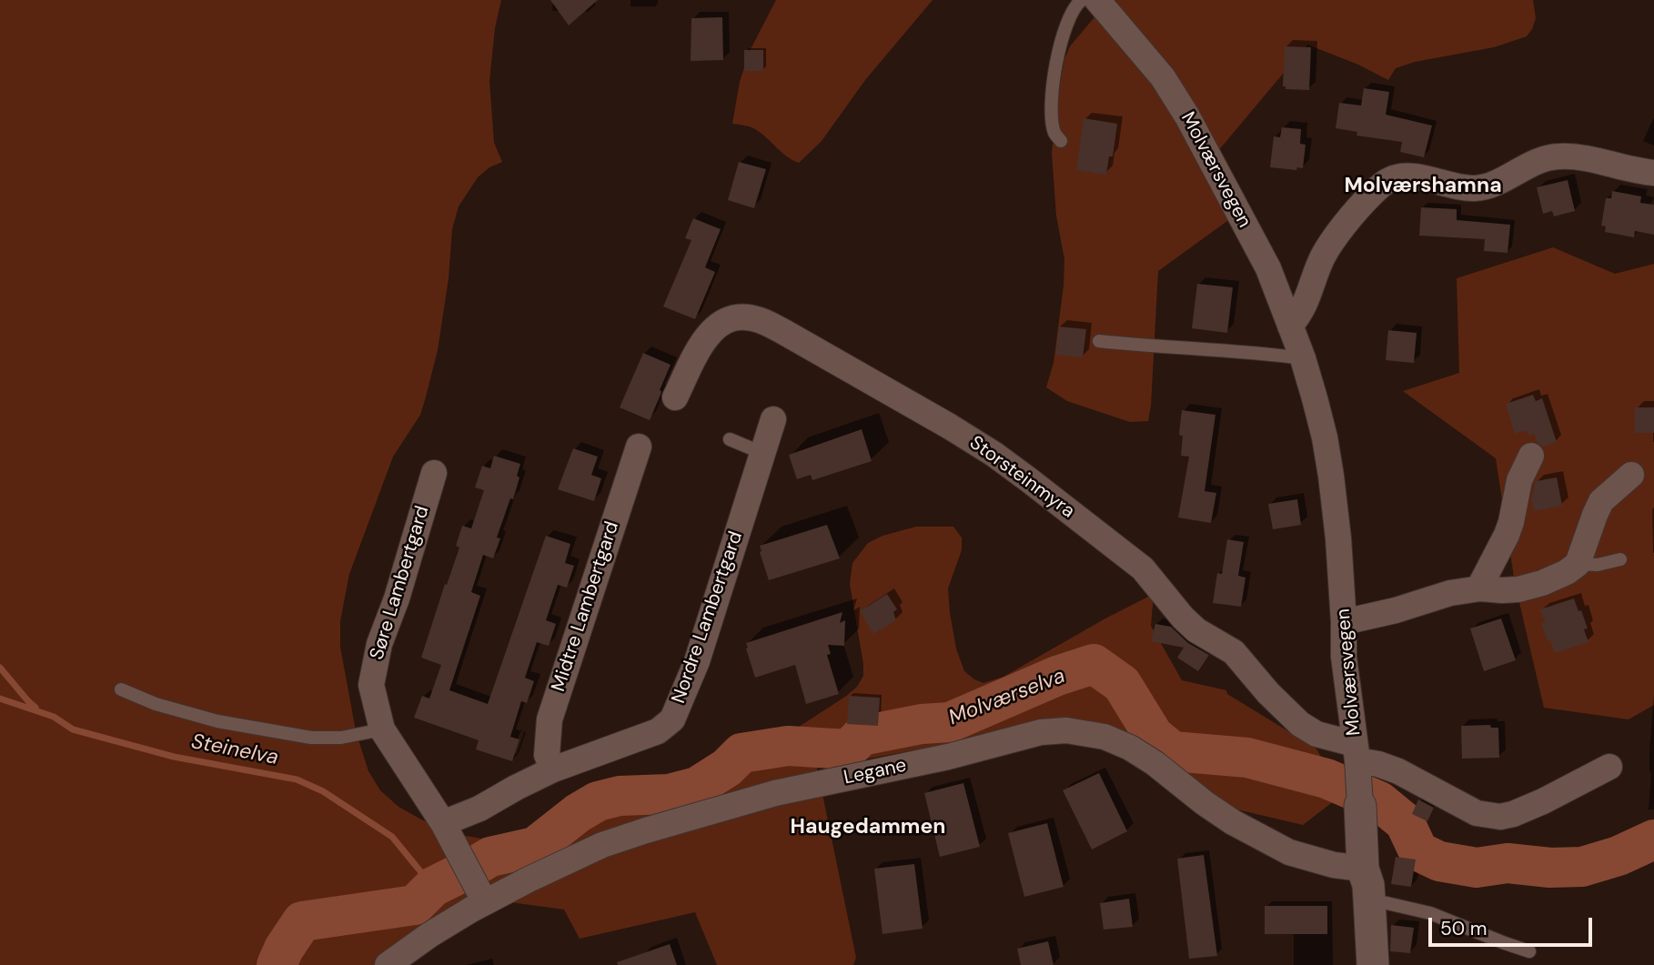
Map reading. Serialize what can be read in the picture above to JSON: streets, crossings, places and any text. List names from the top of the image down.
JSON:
{
  "streets": {
    "street": [
      "Molværsvegen",
      "Storsteinmyra",
      "Søre Lambertgard",
      "Midtre Lambertgard",
      "Nordre Lambertgard",
      "Legane"
    ]
  },
  "crossings": [
    ["Molværsvegen", "Storsteinmyra"],
    ["Molværsvegen", "Legane"],
    ["Søre Lambertgard", "Nordre Lambertgard"],
    ["Søre Lambertgard", "Legane"],
    ["Midtre Lambertgard", "Nordre Lambertgard"]
  ],
  "districts": ["Molværshamna", "Haugedammen"],
  "water": ["Molværselva", "Steinelva"],
  "scale_bar": "50 m"
}
